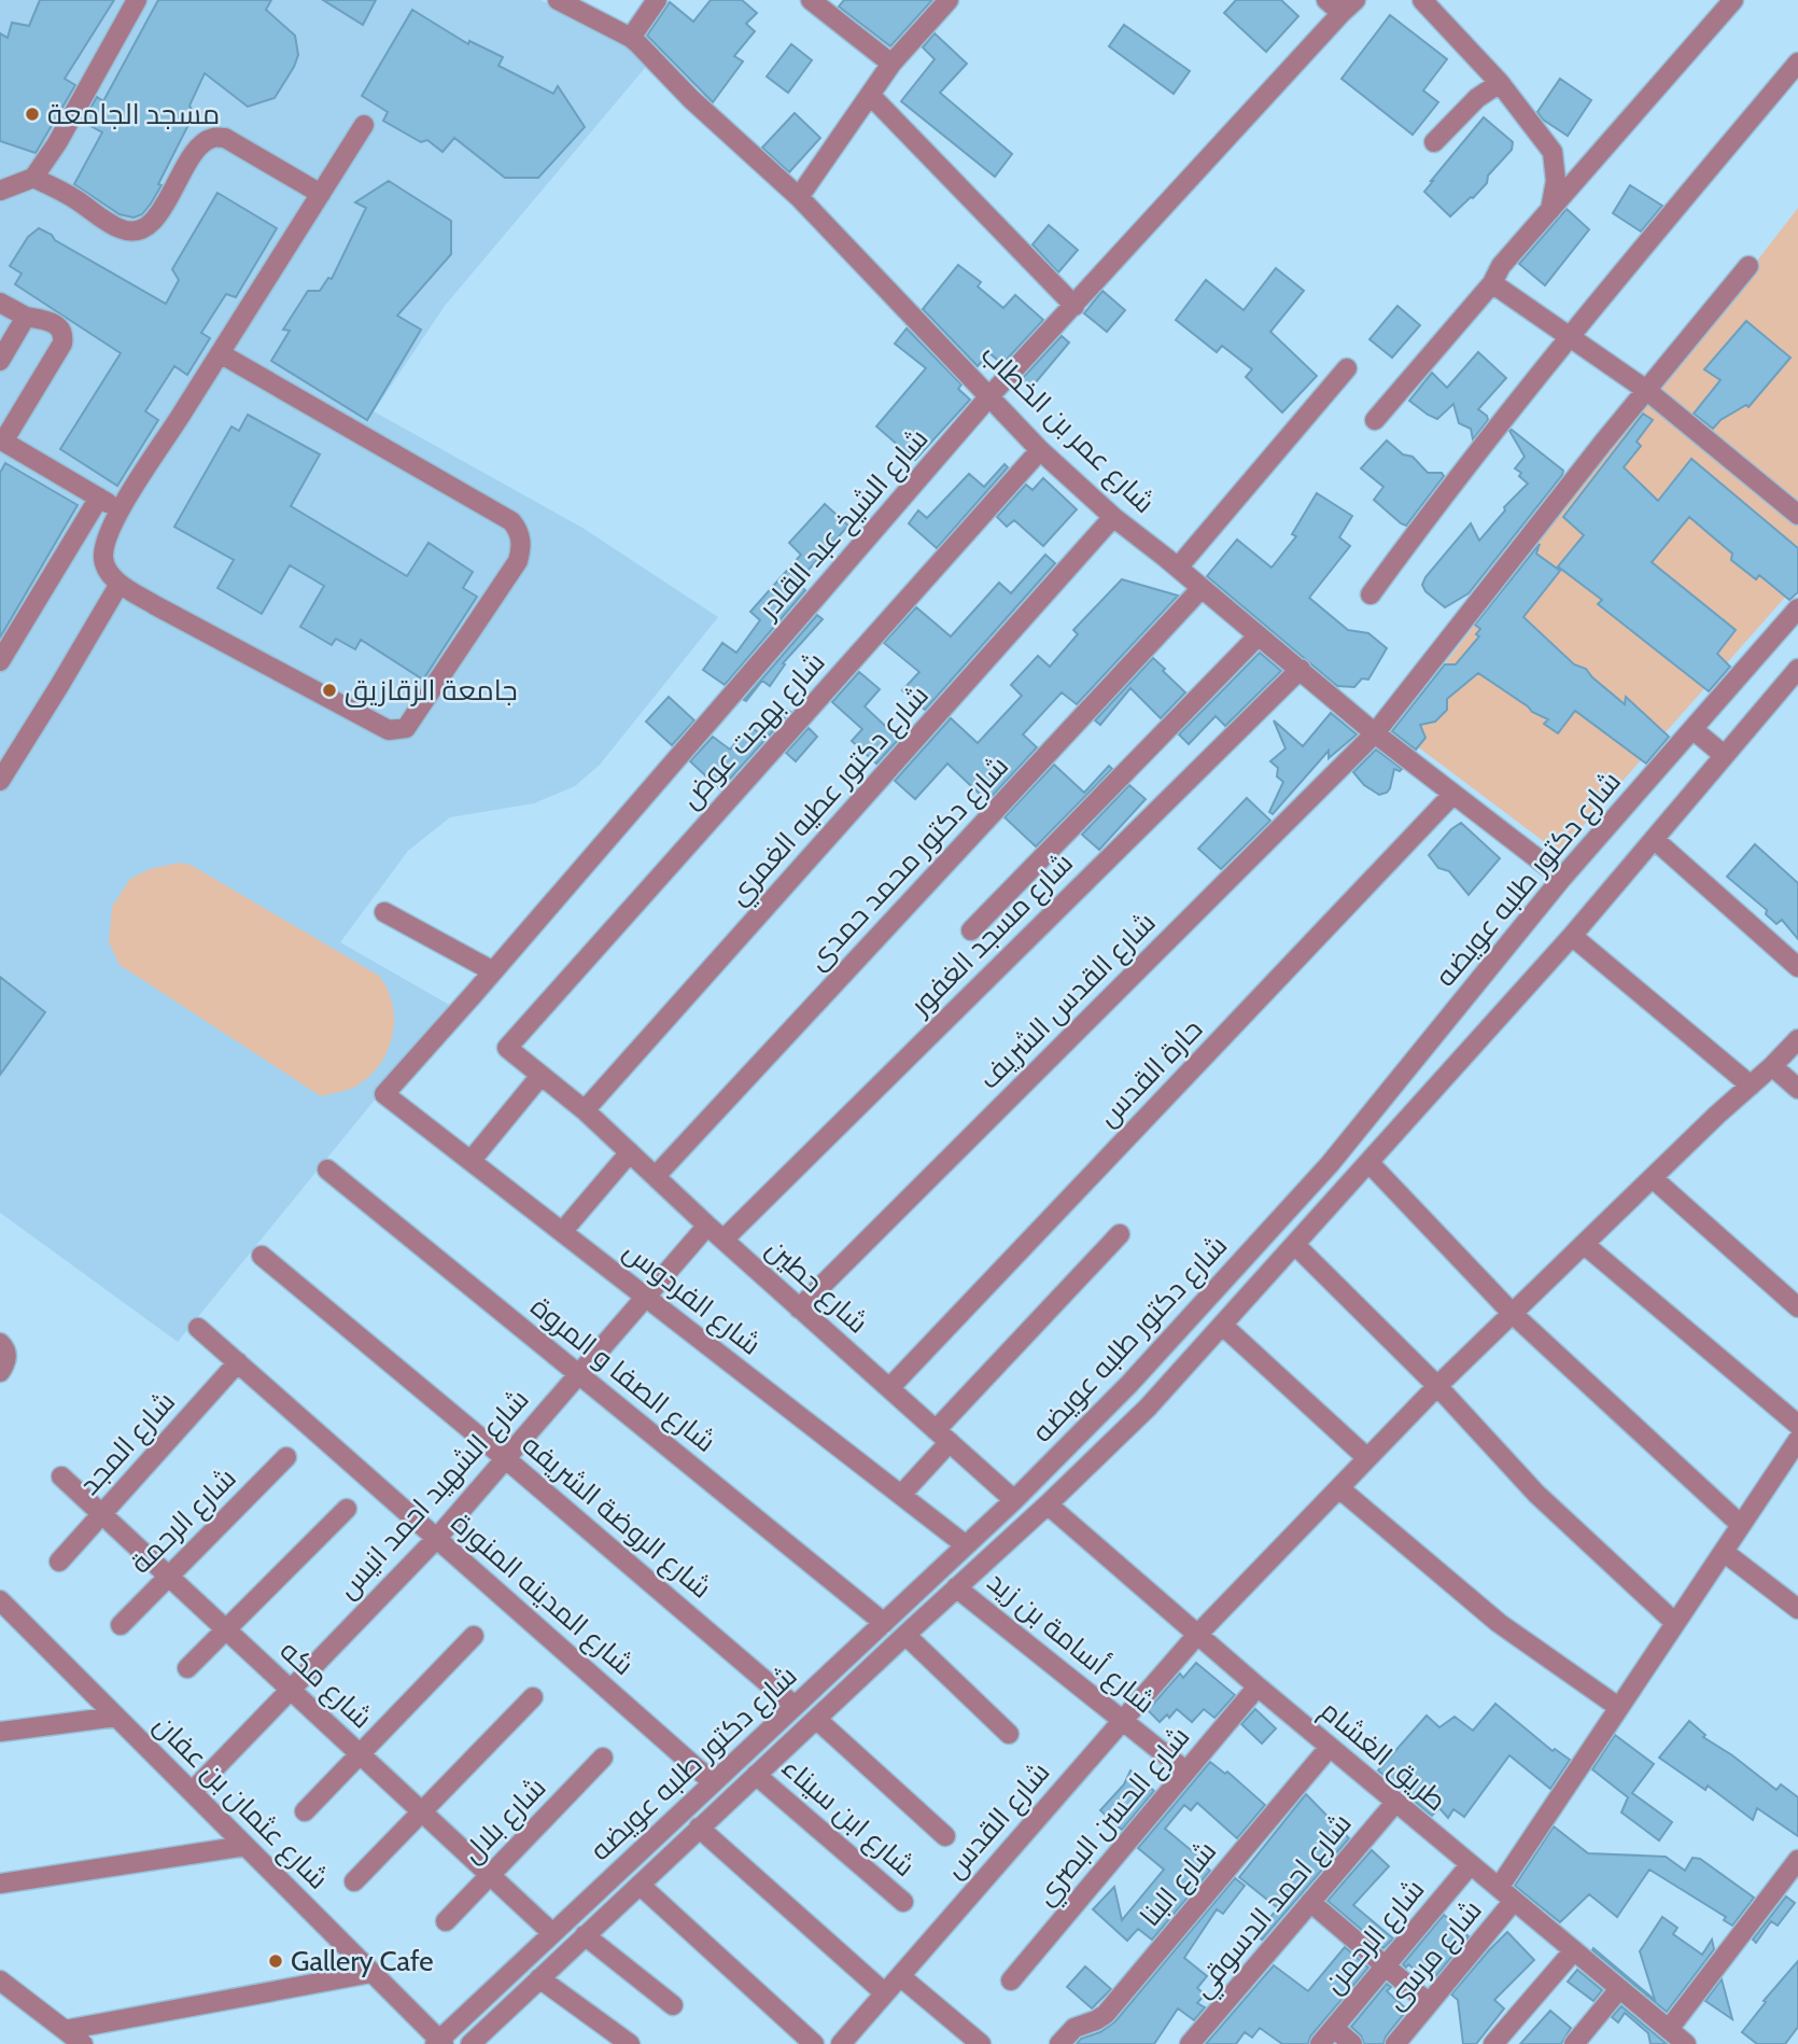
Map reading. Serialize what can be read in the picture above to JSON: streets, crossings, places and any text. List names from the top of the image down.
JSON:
{
  "streets": {
    "street": [
      "شارع عمر بن الخطاب",
      "شارع الشيخ عبد القادر",
      "شارع بهجت عوض",
      "شارع دكتور عطيه الغمري",
      "شارع دكتور محمد حمدى",
      "شارع دكتور طلبه عويضه",
      "شارع مسجد الغفور",
      "شارع القدس الشريف",
      "حارة القدس",
      "شارع حطين",
      "شارع الفردوس",
      "شارع الصفا و المروة",
      "شارع المجد",
      "شارع الشهيد احمد انيس",
      "شارع الروضة الشريفه",
      "شارع الرحمة",
      "شارع المدينه المنورة",
      "شارع أسامة بن زيد",
      "شارع مكه",
      "طريق الغشام",
      "شارع عثمان بن عفان",
      "شارع الحسن البصري",
      "شارع ابن سيناء",
      "شارع بلال",
      "شارع القدس",
      "شارع البنا",
      "شارع احمد الدسوقي",
      "شارع الرحمن",
      "شارع مرسى"
    ]
  },
  "crossings": [
    ["شارع عمر بن الخطاب", "شارع الشيخ عبد القادر"],
    ["شارع عمر بن الخطاب", "شارع بهجت عوض"],
    ["شارع عمر بن الخطاب", "شارع دكتور عطيه الغمري"],
    ["شارع عمر بن الخطاب", "شارع دكتور محمد حمدى"],
    ["شارع عمر بن الخطاب", "شارع دكتور طلبه عويضه"],
    ["شارع عمر بن الخطاب", "شارع مسجد الغفور"],
    ["شارع عمر بن الخطاب", "شارع القدس الشريف"],
    ["شارع عمر بن الخطاب", "حارة القدس"],
    ["شارع الشيخ عبد القادر", "شارع الفردوس"],
    ["شارع بهجت عوض", "شارع حطين"],
    ["شارع دكتور عطيه الغمري", "شارع حطين"],
    ["شارع دكتور محمد حمدى", "شارع حطين"],
    ["شارع دكتور طلبه عويضه", "شارع حطين"],
    ["شارع دكتور طلبه عويضه", "شارع الفردوس"],
    ["شارع دكتور طلبه عويضه", "شارع الصفا و المروة"],
    ["شارع دكتور طلبه عويضه", "شارع الروضة الشريفه"],
    ["شارع دكتور طلبه عويضه", "شارع المدينه المنورة"],
    ["شارع دكتور طلبه عويضه", "شارع أسامة بن زيد"],
    ["شارع دكتور طلبه عويضه", "شارع مكه"],
    ["شارع دكتور طلبه عويضه", "طريق الغشام"],
    ["شارع دكتور طلبه عويضه", "شارع عثمان بن عفان"],
    ["شارع دكتور طلبه عويضه", "شارع ابن سيناء"],
    ["شارع مسجد الغفور", "شارع حطين"],
    ["شارع القدس الشريف", "شارع حطين"],
    ["حارة القدس", "شارع حطين"],
    ["شارع حطين", "شارع الشهيد احمد انيس"],
    ["شارع الفردوس", "شارع الشهيد احمد انيس"],
    ["شارع الصفا و المروة", "شارع الشهيد احمد انيس"],
    ["شارع المجد", "شارع المدينه المنورة"],
    ["شارع المجد", "شارع مكه"],
    ["شارع الشهيد احمد انيس", "شارع الروضة الشريفه"],
    ["شارع الشهيد احمد انيس", "شارع المدينه المنورة"],
    ["شارع الشهيد احمد انيس", "شارع مكه"],
    ["شارع الشهيد احمد انيس", "شارع عثمان بن عفان"],
    ["شارع الرحمة", "شارع مكه"],
    ["شارع أسامة بن زيد", "شارع الحسن البصري"],
    ["شارع أسامة بن زيد", "شارع القدس"],
    ["شارع مكه", "شارع بلال"],
    ["طريق الغشام", "شارع الحسن البصري"],
    ["طريق الغشام", "شارع القدس"],
    ["طريق الغشام", "شارع البنا"],
    ["طريق الغشام", "شارع احمد الدسوقي"],
    ["طريق الغشام", "شارع الرحمن"],
    ["طريق الغشام", "شارع مرسى"]
  ],
  "places": ["مسجد الجامعة", "جامعة الزقازيق", "Gallery Cafe"]
}
